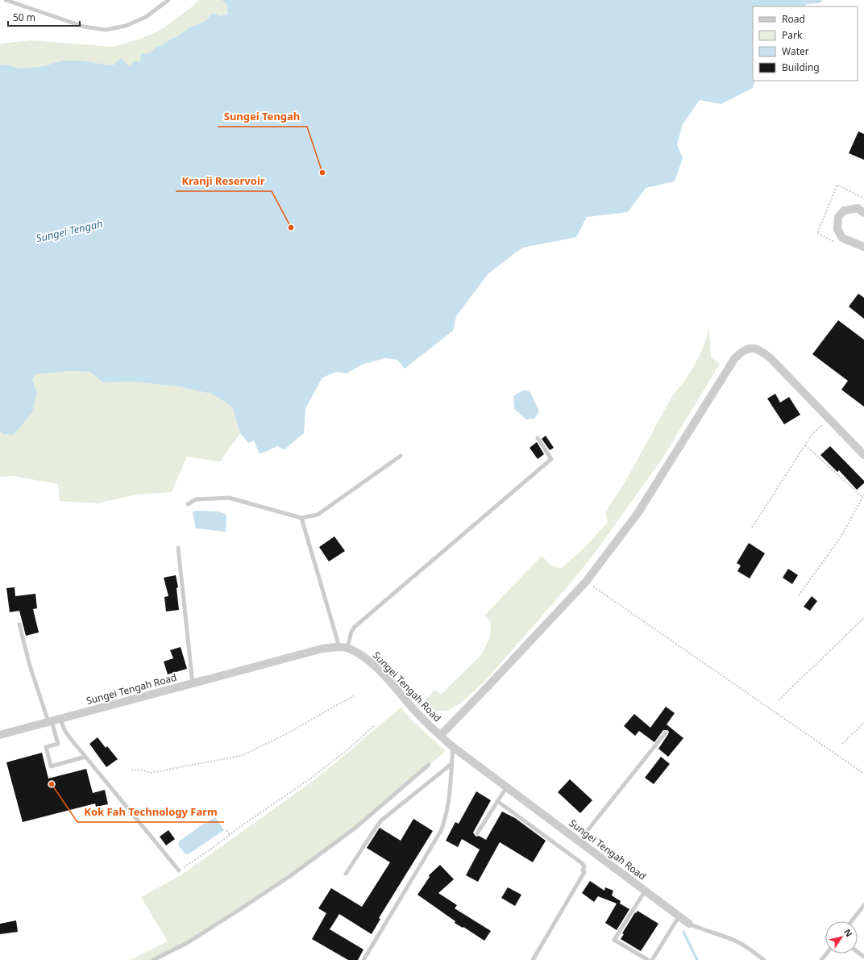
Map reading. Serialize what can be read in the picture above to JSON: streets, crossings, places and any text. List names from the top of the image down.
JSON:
{
  "streets": {
    "street": ["Sungei Tengah Road"]
  },
  "water": ["Sungei Tengah"],
  "places": ["Sungei Tengah", "Kranji Reservoir", "Kok Fah Technology Farm"],
  "legend": [
    "Road",
    "Park",
    "Water",
    "Building"
  ],
  "scale_bar": "50 m",
  "north": "top right"
}
